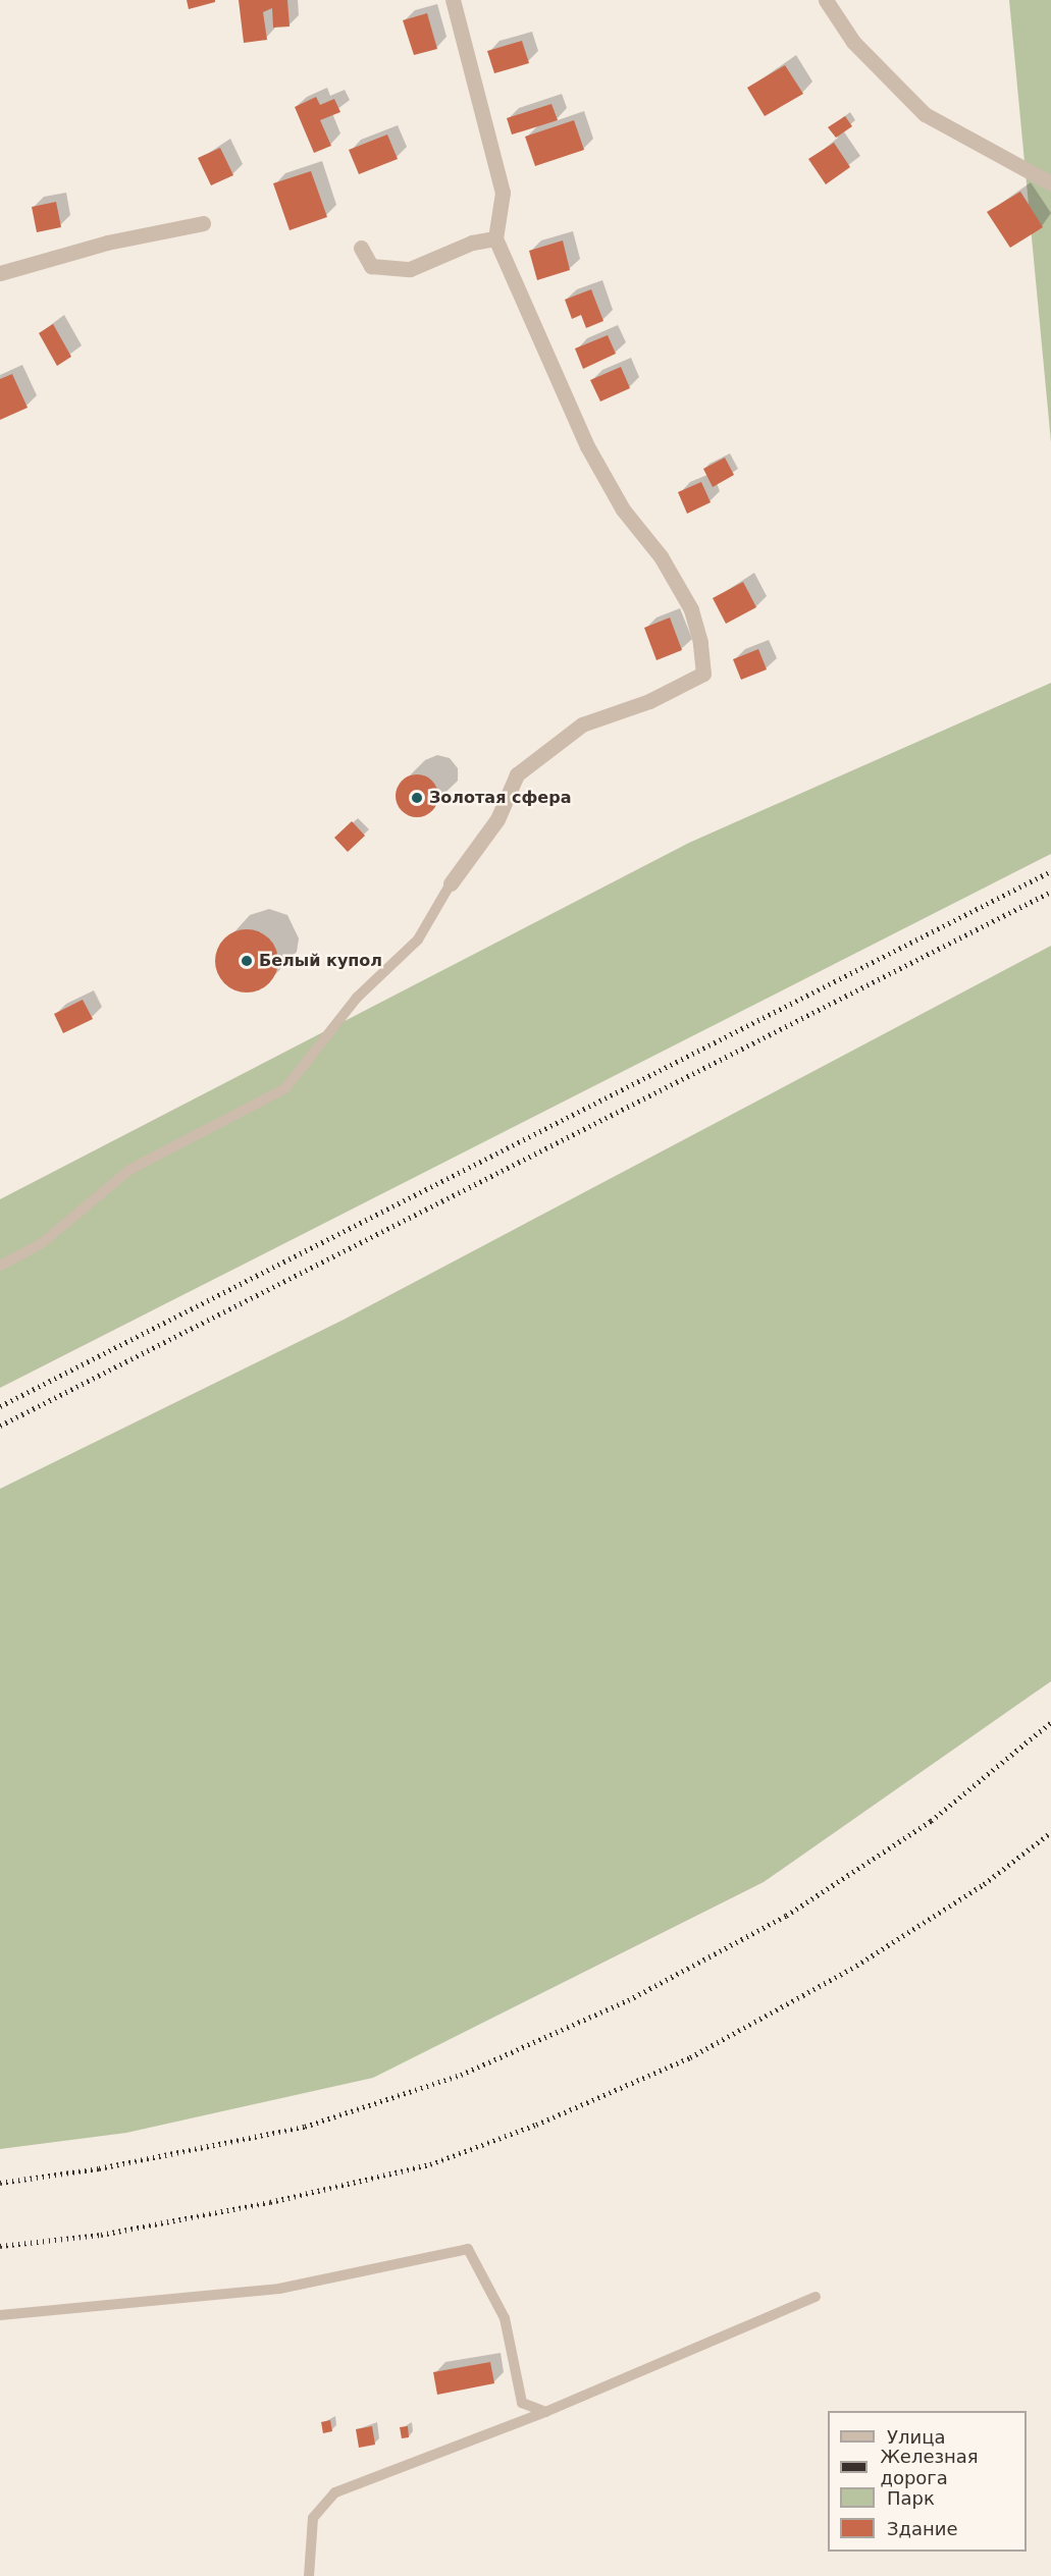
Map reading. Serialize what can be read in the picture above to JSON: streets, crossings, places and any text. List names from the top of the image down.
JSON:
{
  "places": ["Золотая сфера", "Белый купол"],
  "legend": [
    "Улица",
    "Железная дорога",
    "Парк",
    "Здание"
  ]
}
